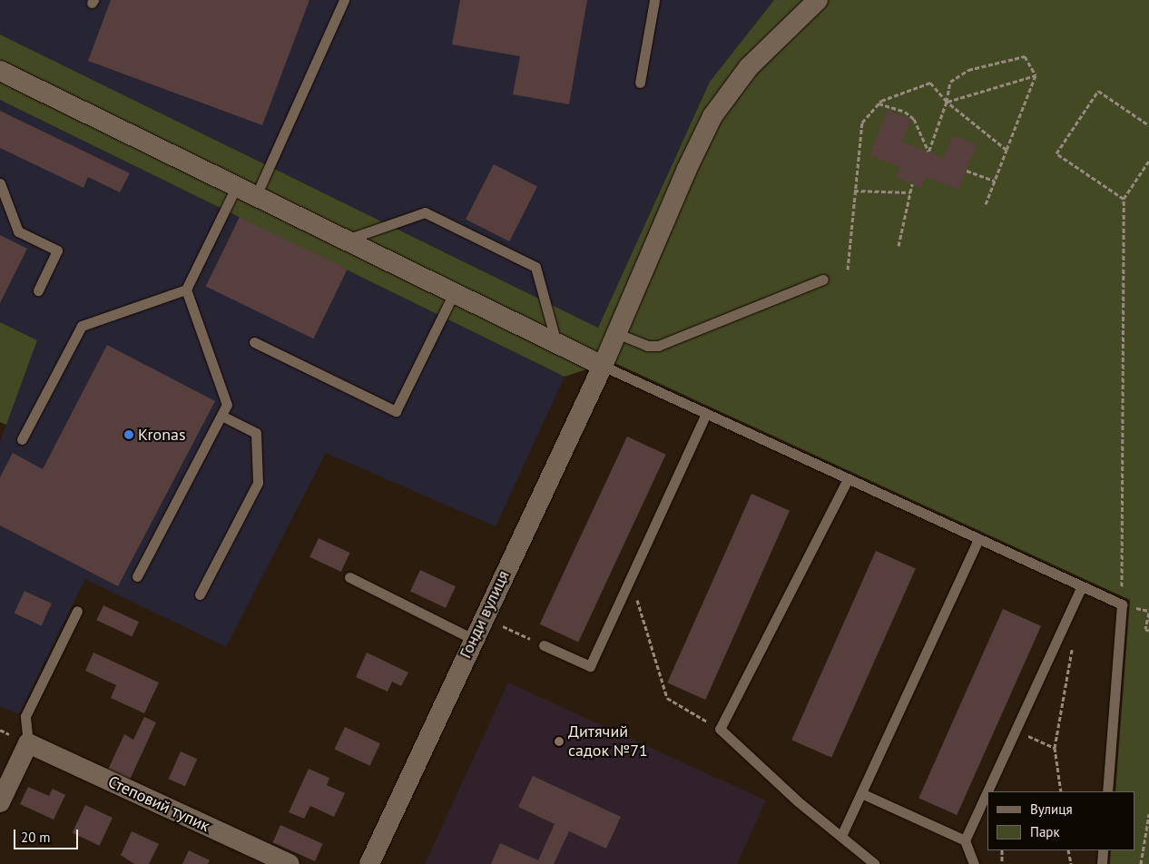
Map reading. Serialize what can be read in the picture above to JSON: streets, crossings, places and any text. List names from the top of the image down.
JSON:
{
  "streets": {
    "street": ["Гонди вулиця", "Степовий тупик"]
  },
  "places": ["Kronas", "Дитячий садок №71"],
  "legend": ["Вулиця", "Парк"],
  "scale_bar": "20 m"
}
